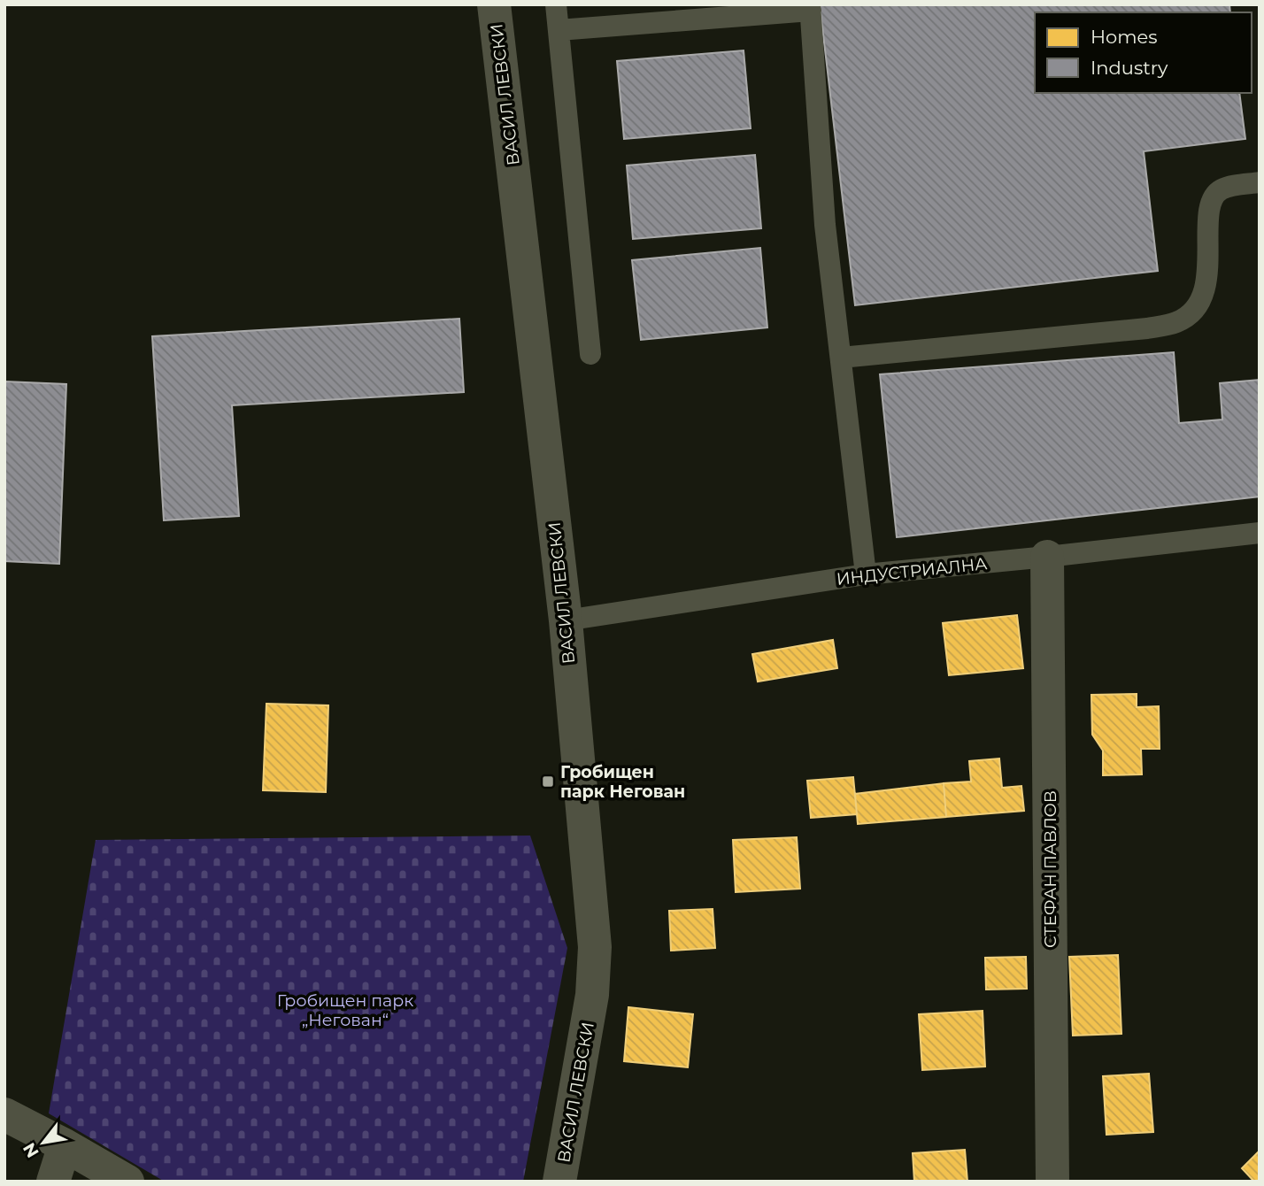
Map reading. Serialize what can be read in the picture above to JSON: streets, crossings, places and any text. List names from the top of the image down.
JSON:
{
  "streets": {
    "street": ["ВАСИЛ ЛЕВСКИ", "СТЕФАН ПАВЛОВ"],
    "lane": ["ИНДУСТРИАЛНА"]
  },
  "crossings": [
    ["ВАСИЛ ЛЕВСКИ", "ИНДУСТРИАЛНА"],
    ["ИНДУСТРИАЛНА", "СТЕФАН ПАВЛОВ"]
  ],
  "parks": ["Гробищен парк „Негован“"],
  "places": {
    "transit": ["Гробищен парк Негован"]
  },
  "legend": ["Homes", "Industry"],
  "north": "bottom left"
}
